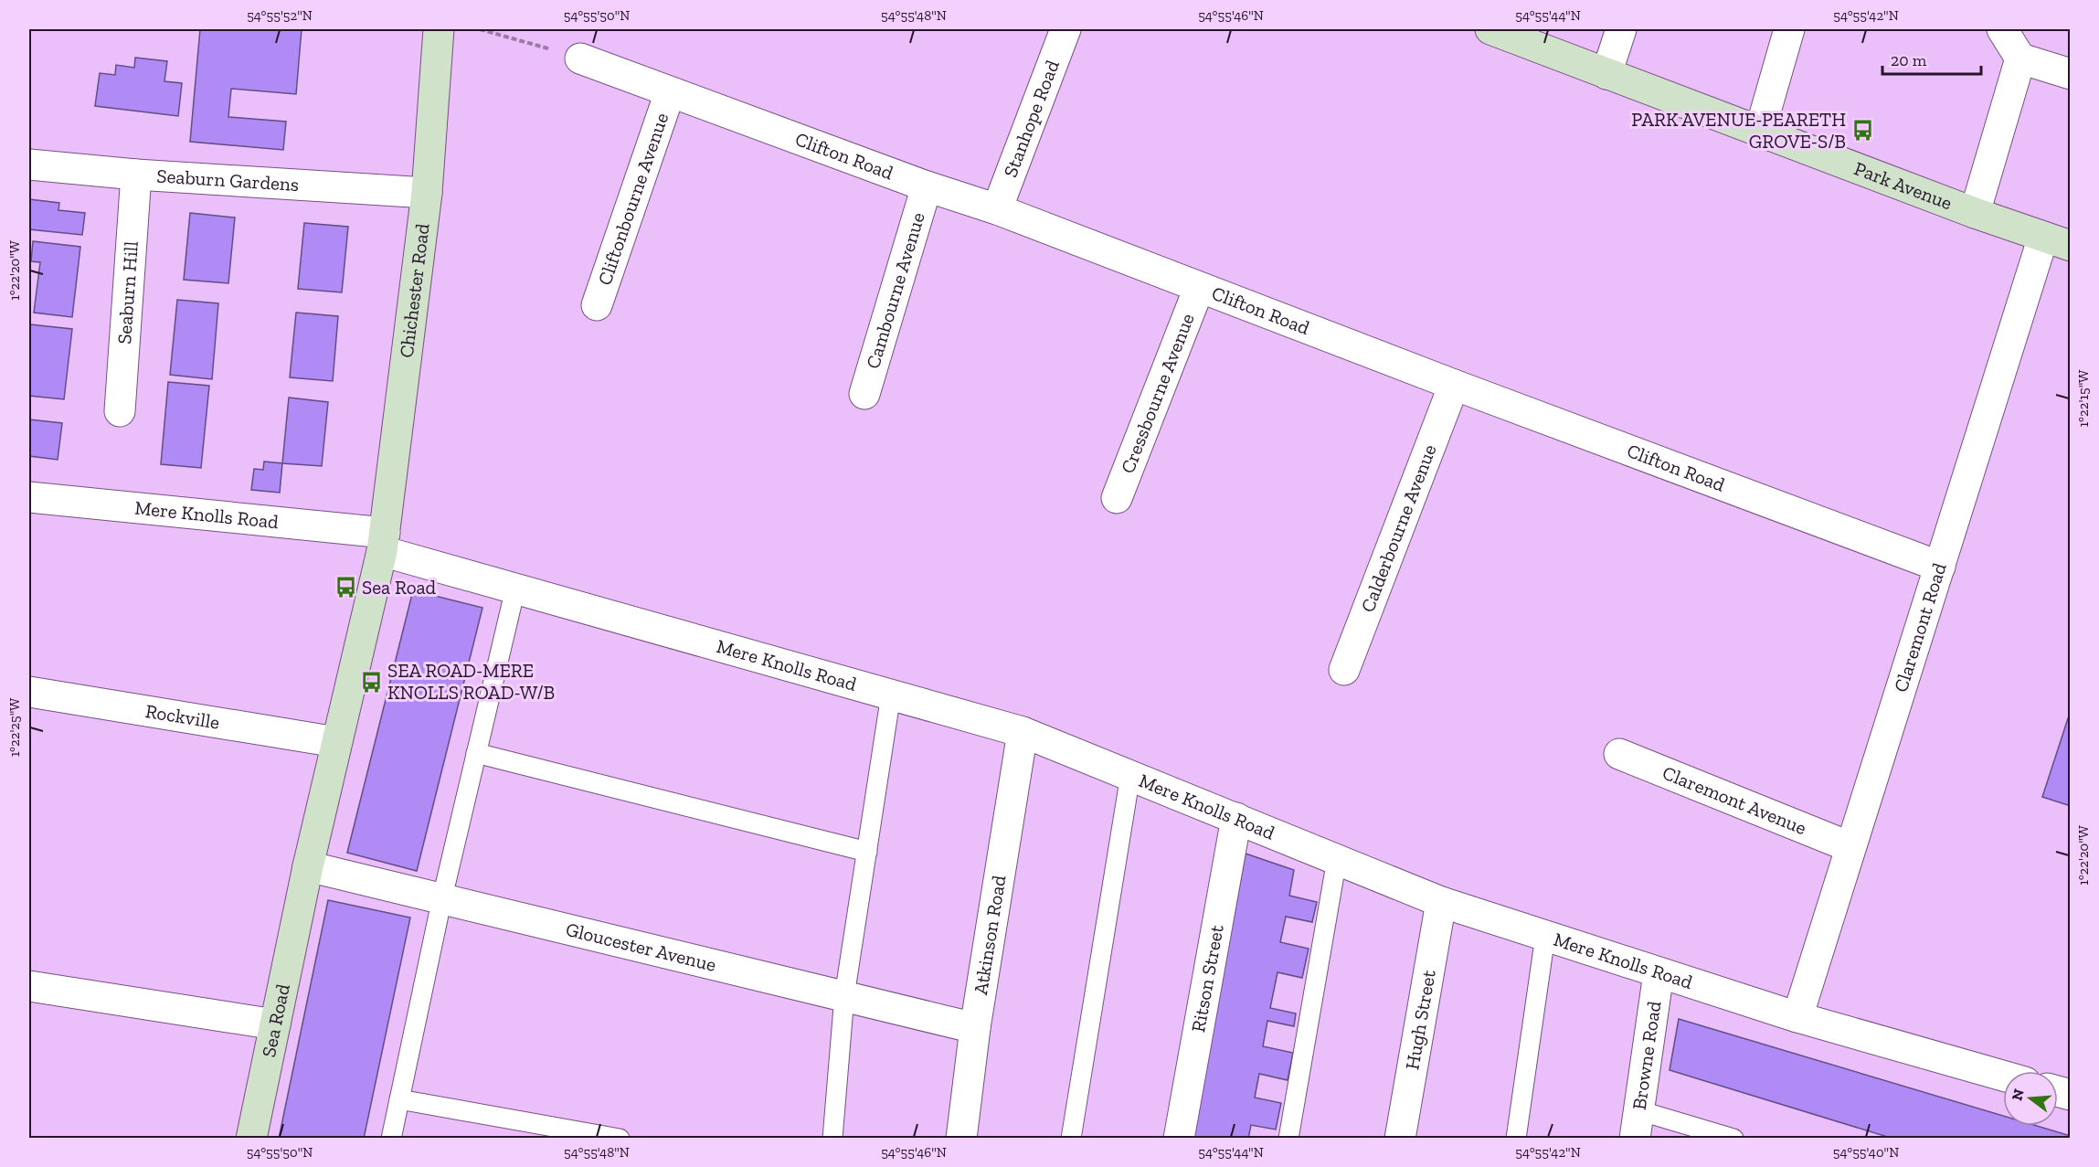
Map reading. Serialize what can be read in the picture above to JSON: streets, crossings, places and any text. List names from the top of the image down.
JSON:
{
  "streets": {
    "street": [
      "Stanhope Road",
      "Clifton Road",
      "Seaburn Gardens",
      "Park Avenue",
      "Cliftonbourne Avenue",
      "Chichester Road",
      "Cambourne Avenue",
      "Seaburn Hill",
      "Cressbourne Avenue",
      "Mere Knolls Road",
      "Calderbourne Avenue",
      "Claremont Road",
      "Rockville",
      "Claremont Avenue",
      "Atkinson Road",
      "Gloucester Avenue",
      "Ritson Street",
      "Hugh Street",
      "Sea Road",
      "Browne Road"
    ]
  },
  "crossings": [
    ["Stanhope Road", "Clifton Road"],
    ["Clifton Road", "Cliftonbourne Avenue"],
    ["Clifton Road", "Cambourne Avenue"],
    ["Clifton Road", "Cressbourne Avenue"],
    ["Clifton Road", "Calderbourne Avenue"],
    ["Clifton Road", "Claremont Road"],
    ["Seaburn Gardens", "Chichester Road"],
    ["Seaburn Gardens", "Seaburn Hill"],
    ["Park Avenue", "Claremont Road"],
    ["Chichester Road", "Mere Knolls Road"],
    ["Chichester Road", "Sea Road"],
    ["Mere Knolls Road", "Claremont Road"],
    ["Mere Knolls Road", "Atkinson Road"],
    ["Mere Knolls Road", "Ritson Street"],
    ["Mere Knolls Road", "Hugh Street"],
    ["Mere Knolls Road", "Sea Road"],
    ["Mere Knolls Road", "Browne Road"],
    ["Claremont Road", "Claremont Avenue"],
    ["Rockville", "Sea Road"],
    ["Atkinson Road", "Gloucester Avenue"],
    ["Gloucester Avenue", "Sea Road"]
  ],
  "places": {
    "bus stop": ["PARK AVENUE-PEARETH GROVE-S/B", "Sea Road", "SEA ROAD-MERE KNOLLS ROAD-W/B"]
  },
  "scale_bar": "20 m",
  "north": "left",
  "coordinates": [
    "54°55'52\"N",
    "54°55'50\"N",
    "54°55'48\"N",
    "54°55'46\"N",
    "54°55'44\"N",
    "54°55'42\"N",
    "1°22'20\"W",
    "1°22'15\"W",
    "1°22'25\"W",
    "54°55'40\"N"
  ]
}
